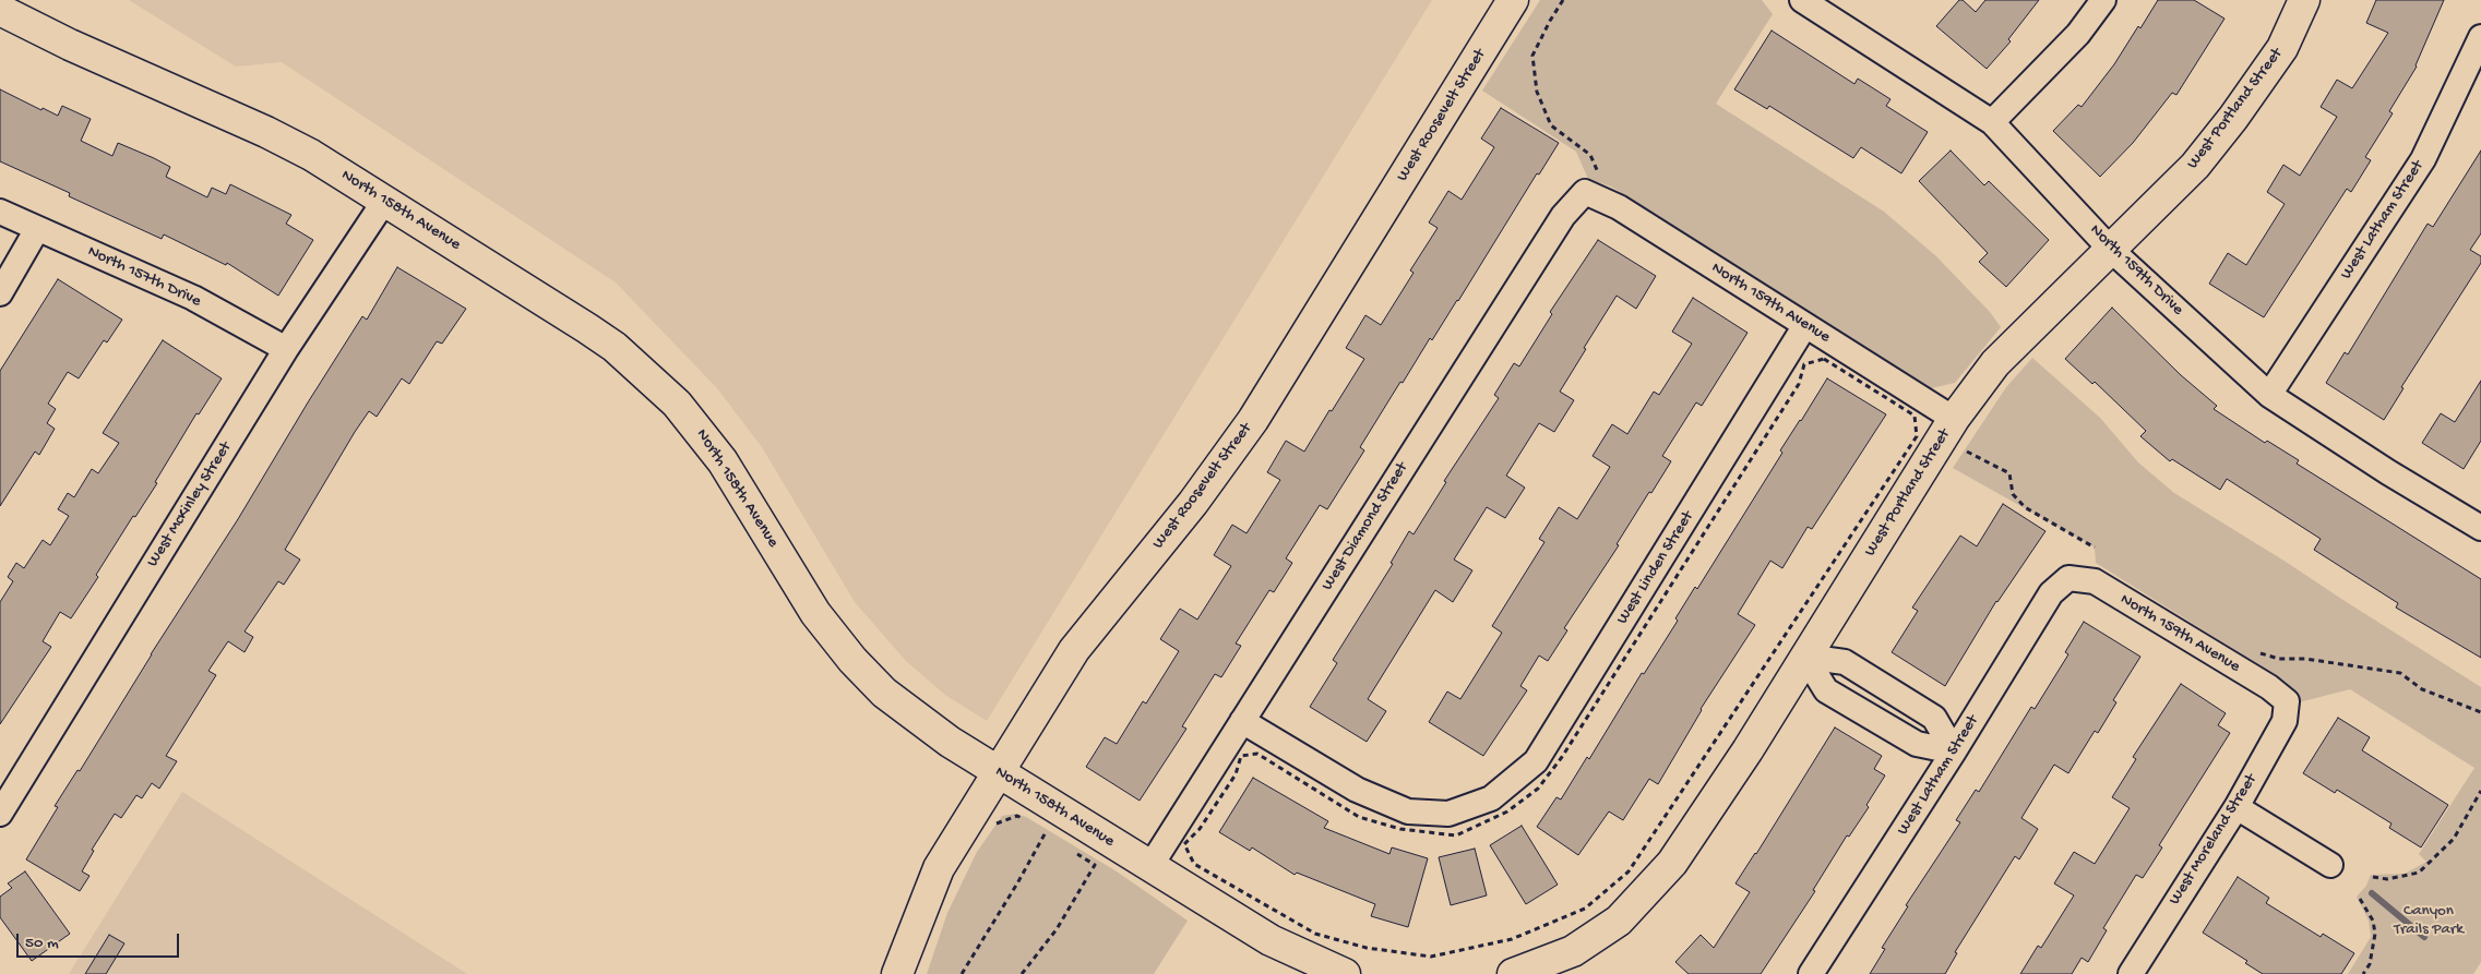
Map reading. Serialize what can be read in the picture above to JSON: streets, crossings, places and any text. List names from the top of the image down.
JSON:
{
  "streets": {
    "street": [
      "West Portland Street",
      "West Roosevelt Street",
      "North 158th Avenue",
      "West Latham Street",
      "North 159th Drive",
      "North 157th Drive",
      "North 159th Avenue",
      "West McKinley Street",
      "West Diamond Street",
      "West Linden Street",
      "West Moreland Street"
    ]
  },
  "crossings": [
    ["West Portland Street", "North 159th Drive"],
    ["West Portland Street", "North 159th Avenue"],
    ["West Roosevelt Street", "North 158th Avenue"],
    ["North 158th Avenue", "West McKinley Street"],
    ["North 158th Avenue", "West Diamond Street"],
    ["West Latham Street", "North 159th Drive"],
    ["West Latham Street", "North 159th Avenue"],
    ["North 157th Drive", "West McKinley Street"],
    ["North 159th Avenue", "West Diamond Street"],
    ["North 159th Avenue", "West Linden Street"],
    ["North 159th Avenue", "West Moreland Street"],
    ["West Diamond Street", "West Linden Street"]
  ],
  "parks": ["Canyon Trails Park"],
  "scale_bar": "50 m"
}
